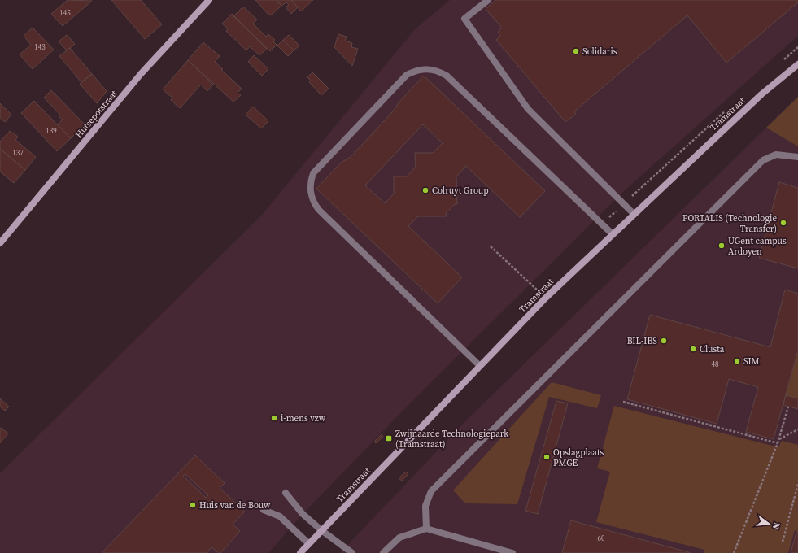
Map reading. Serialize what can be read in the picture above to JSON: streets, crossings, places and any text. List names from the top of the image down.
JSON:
{
  "streets": {
    "main road": ["Hutsepotstraat", "Tramstraat"]
  },
  "places": {
    "other": [
      "Solidaris",
      "Colruyt Group",
      "PORTALIS (Technologie Transfer)",
      "UGent campus Ardoyen",
      "BIL-IBS",
      "Clusta",
      "SIM",
      "i-mens vzw",
      "Opslagplaats PMGE",
      "Huis van de Bouw"
    ],
    "transit": ["Zwijnaarde Technologiepark (Tramstraat)"]
  },
  "house_numbers": [
    "145",
    "143",
    "139",
    "137",
    "48",
    "60"
  ],
  "north": "right"
}
